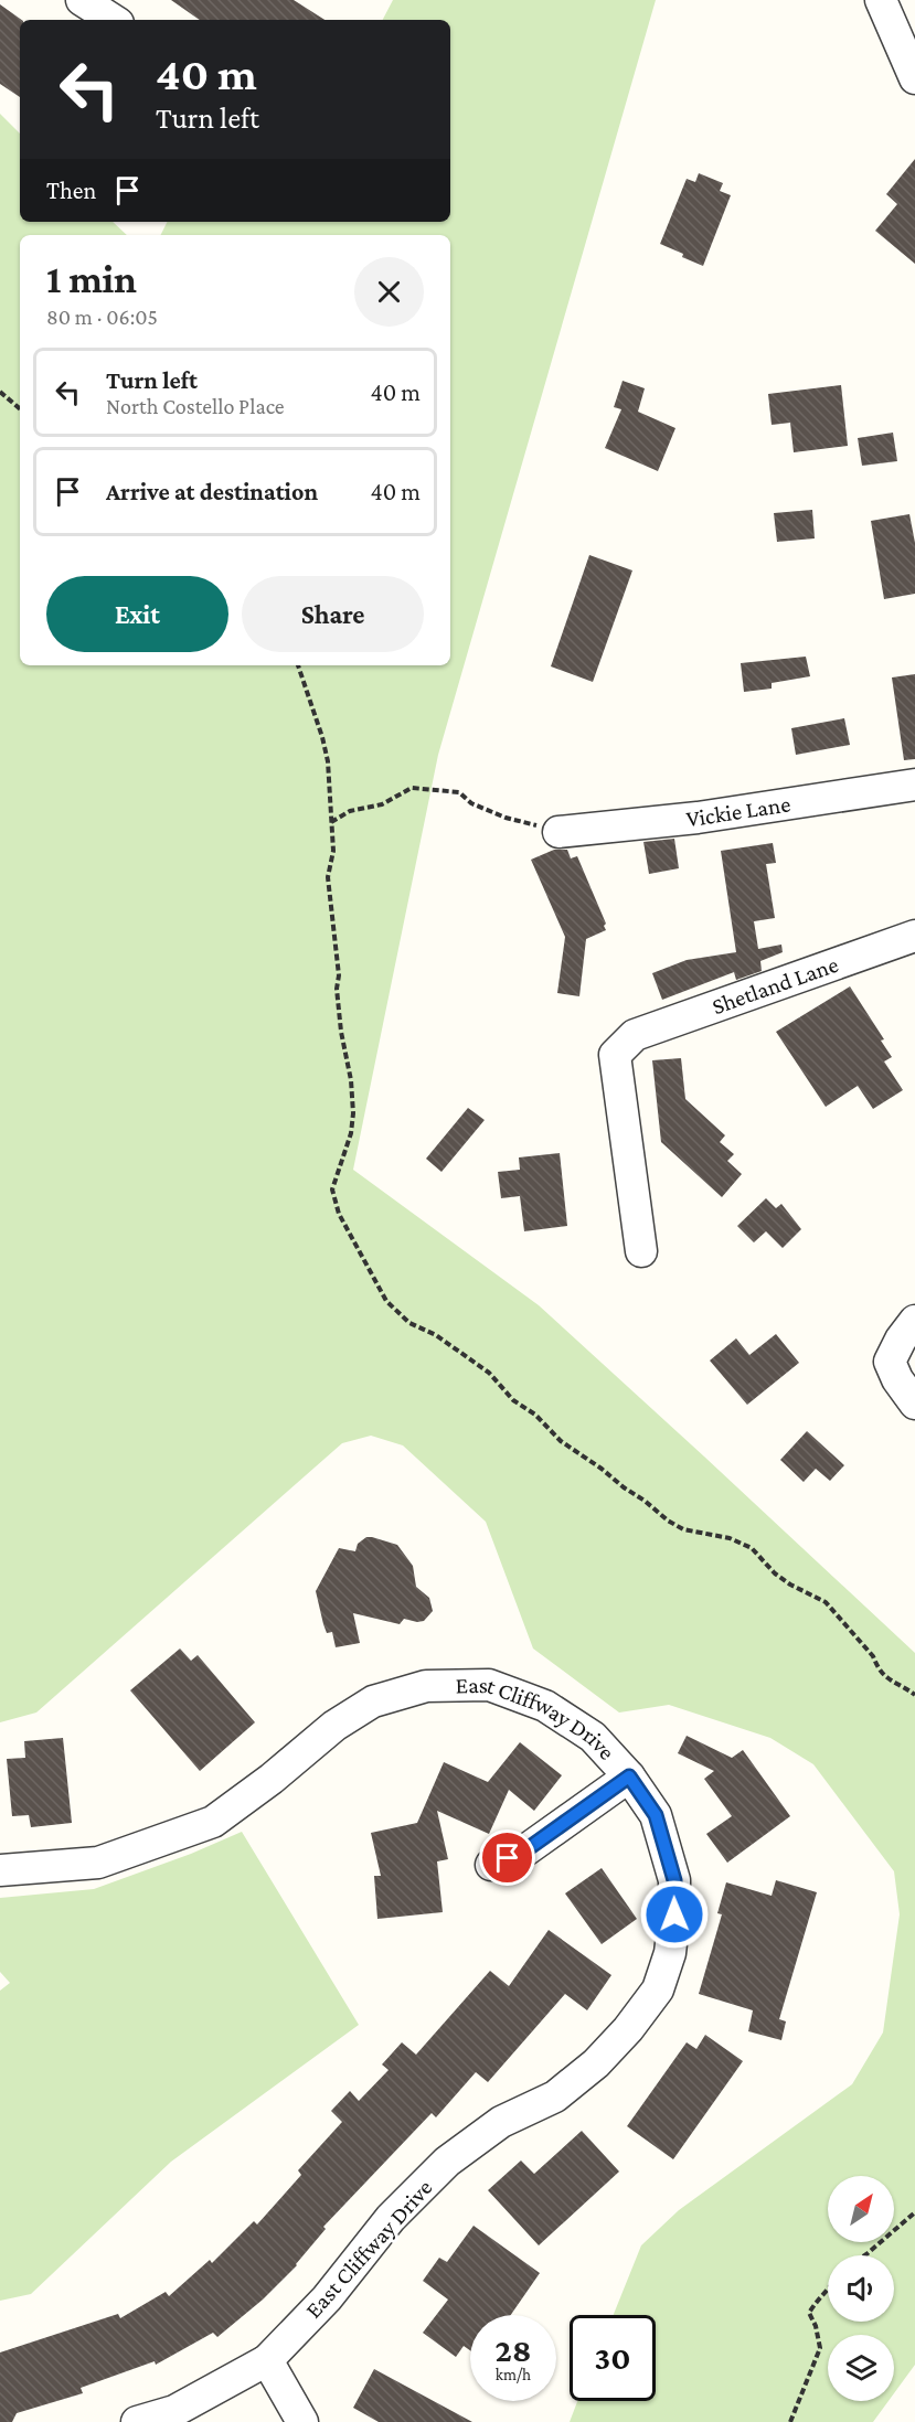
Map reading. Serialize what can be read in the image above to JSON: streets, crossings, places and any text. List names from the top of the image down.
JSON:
{
  "streets": {
    "street": ["Vickie Lane", "Shetland Lane", "East Cliffway Drive"]
  },
  "north": "top right",
  "page": {
    "turn": ["40 m", "Turn left"],
    "then": "Then",
    "heading": ["1 min", "80 m · 06:05"],
    "list": [
      {
        "name": "Turn left",
        "note": "North Costello Place",
        "value": "40 m"
      },
      {
        "name": "Arrive at destination",
        "value": "40 m"
      }
    ],
    "buttons": ["Exit", "Share"],
    "speed": "28 km/h",
    "limit": "30"
  }
}
